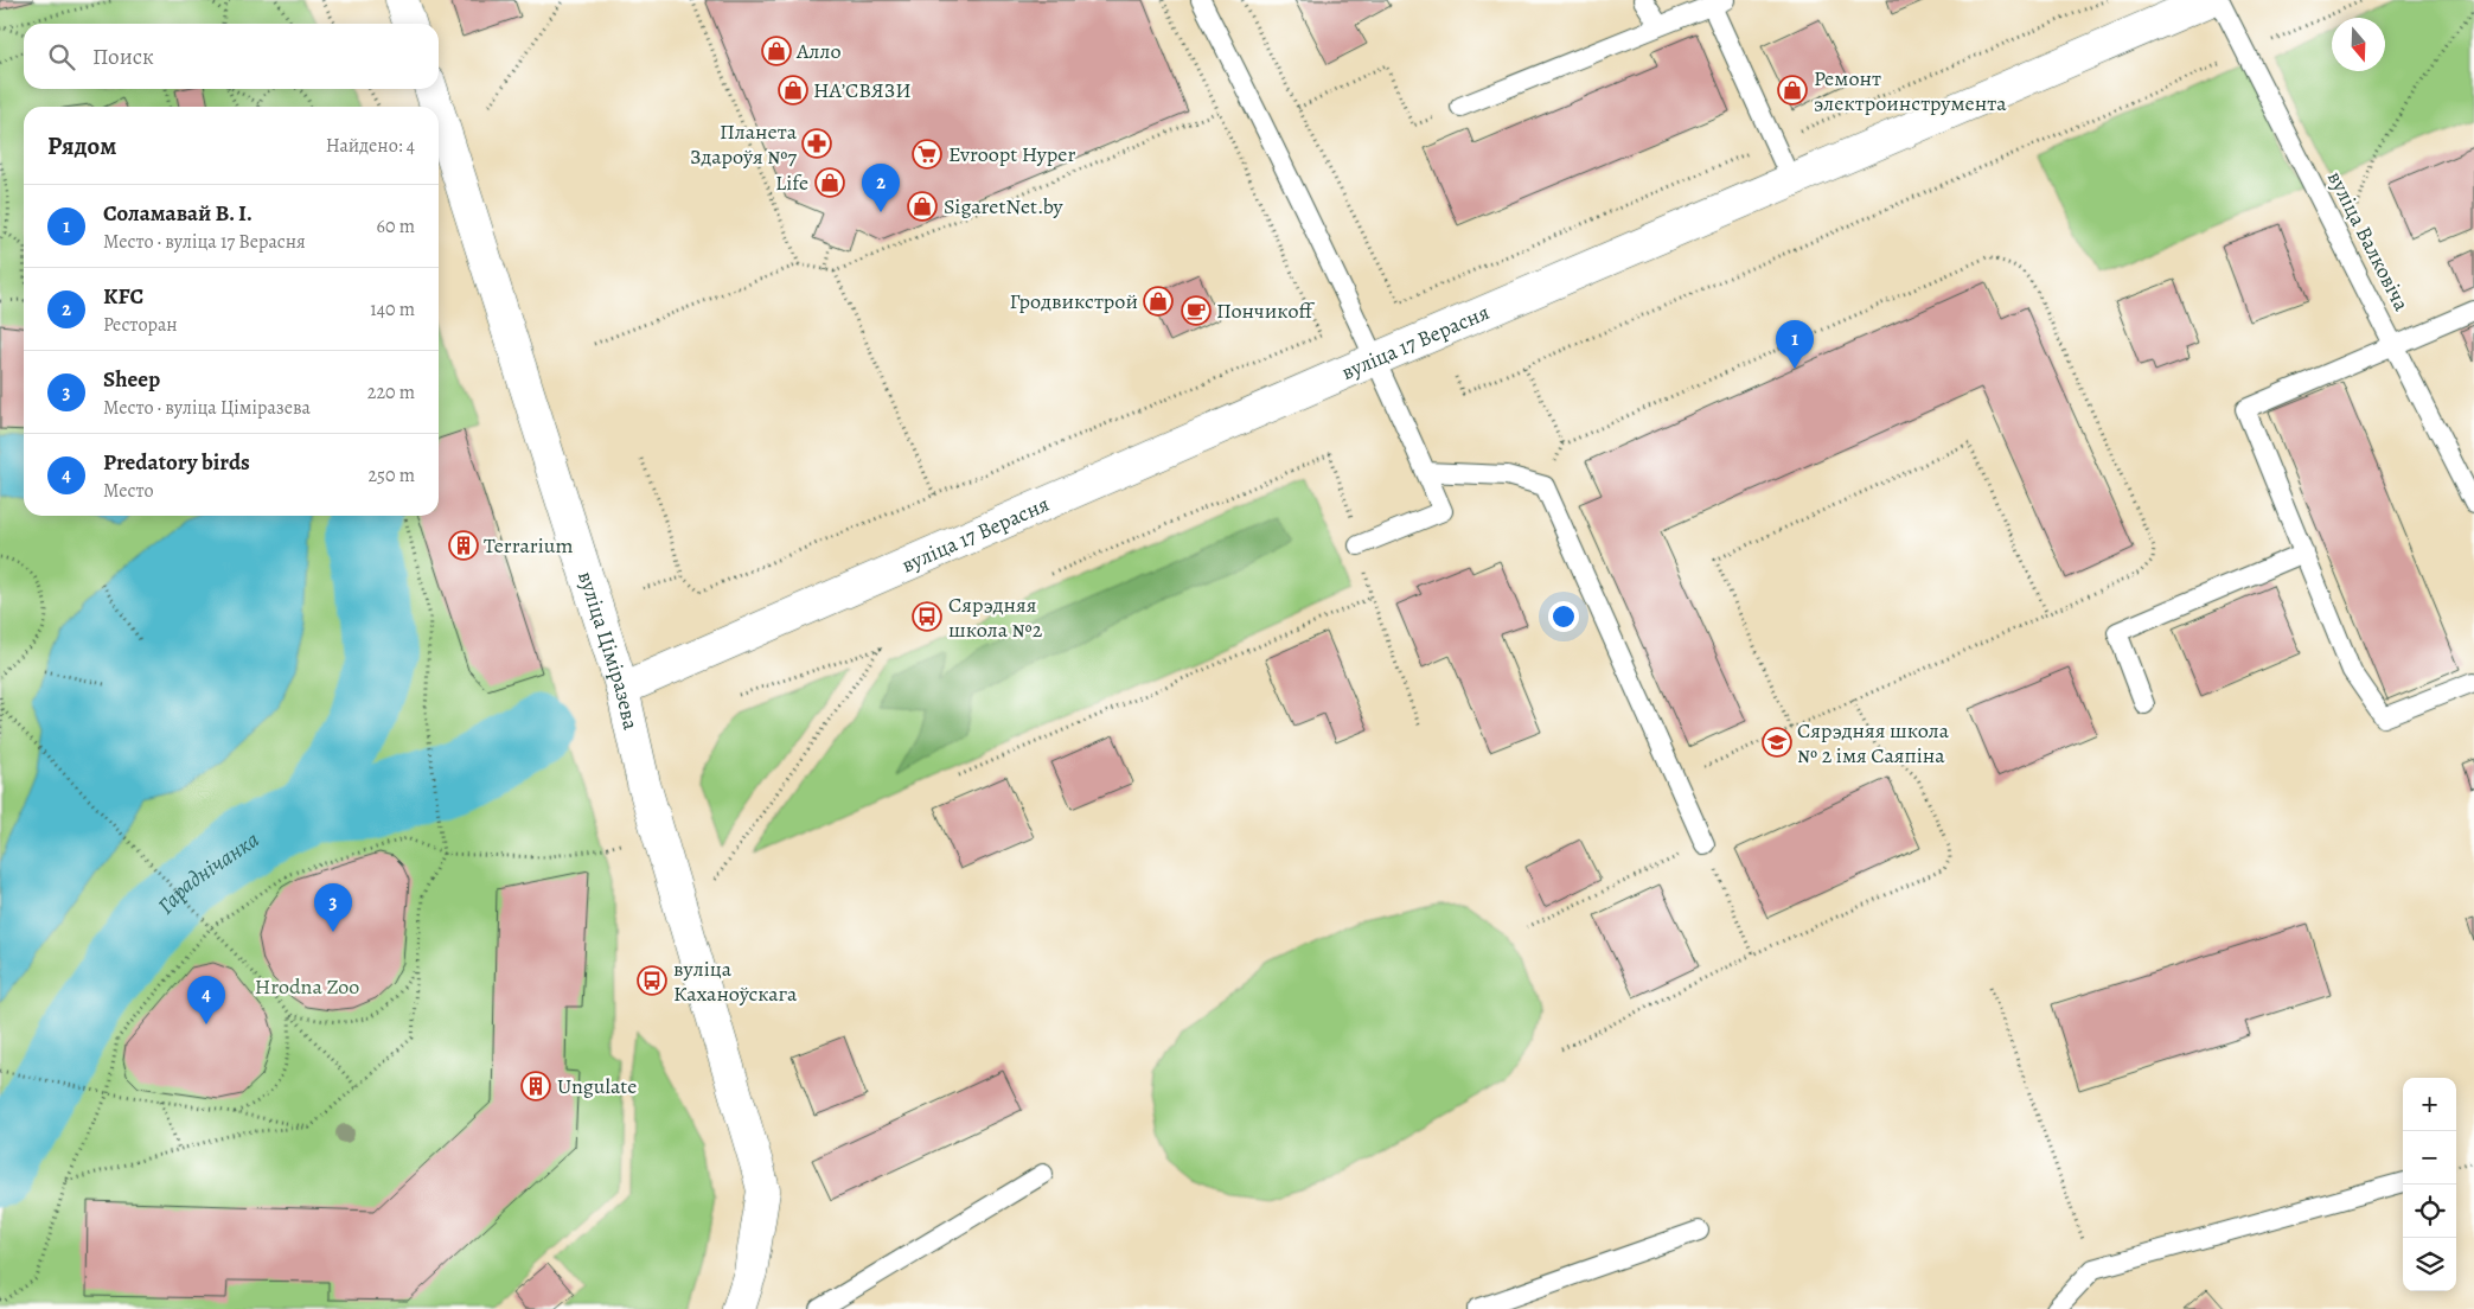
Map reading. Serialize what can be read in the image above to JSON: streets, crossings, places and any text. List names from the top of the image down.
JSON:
{
  "streets": {
    "street": ["вуліца 17 Верасня", "вуліца Ціміразева"],
    "lane": ["вуліца Валковіча"]
  },
  "crossings": [
    ["вуліца 17 Верасня", "вуліца Ціміразева"]
  ],
  "water": ["Гараднічанка"],
  "parks": ["Hrodna Zoo"],
  "places": {
    "shop": [
      "Алло",
      "НАʼСВЯЗИ",
      "Ремонт электроинструмента",
      "Life",
      "SigaretNet.by",
      "Гродвикстрой"
    ],
    "pharmacy": ["Планета Здароўя №7"],
    "supermarket": ["Evroopt Hyper"],
    "cafe": ["Пончикoff"],
    "building": ["Terrarium", "Ungulate"],
    "bus stop": ["Сярэдняя школа №2", "вуліца Каханоўскага"],
    "school or university": ["Сярэдняя школа № 2 імя Саяпіна"]
  },
  "north": "bottom",
  "page": {
    "search": "Поиск",
    "heading": ["Рядом", "Найдено: 4"],
    "pins": [
      "2",
      "1",
      "3",
      "4"
    ],
    "list": [
      {
        "mark": "1",
        "name": "Соламавай В. І.",
        "note": "Место · вуліца 17 Верасня",
        "value": "60 m"
      },
      {
        "mark": "2",
        "name": "KFC",
        "note": "Ресторан",
        "value": "140 m"
      },
      {
        "mark": "3",
        "name": "Sheep",
        "note": "Место · вуліца Ціміразева",
        "value": "220 m"
      },
      {
        "mark": "4",
        "name": "Predatory birds",
        "note": "Место",
        "value": "250 m"
      }
    ],
    "map_buttons": ["+", "−"]
  }
}
